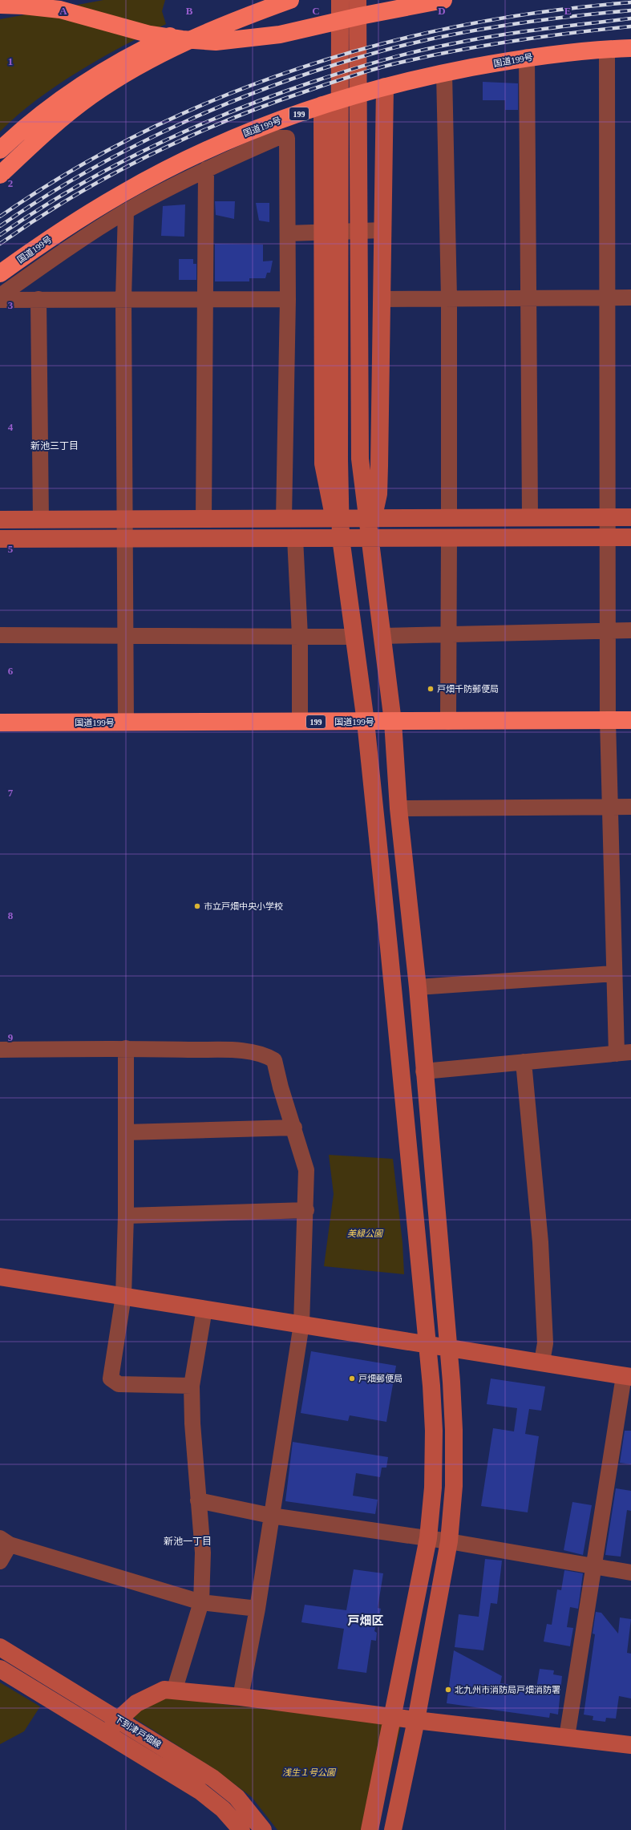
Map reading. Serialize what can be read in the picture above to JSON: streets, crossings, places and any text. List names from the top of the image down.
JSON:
{
  "streets": {
    "highway": ["国道199号", "199"],
    "street": ["下到津戸畑線"]
  },
  "districts": ["新池三丁目", "新池一丁目", "戸畑区"],
  "parks": ["美緑公園", "浅生１号公園"],
  "places": [
    "戸畑千防郵便局",
    "市立戸畑中央小学校",
    "戸畑郵便局",
    "北九州市消防局戸畑消防署"
  ],
  "grid": {
    "columns": [
      "A",
      "B",
      "C",
      "D",
      "E"
    ],
    "rows": [
      "1",
      "2",
      "3",
      "4",
      "5",
      "6",
      "7",
      "8",
      "9"
    ]
  }
}
